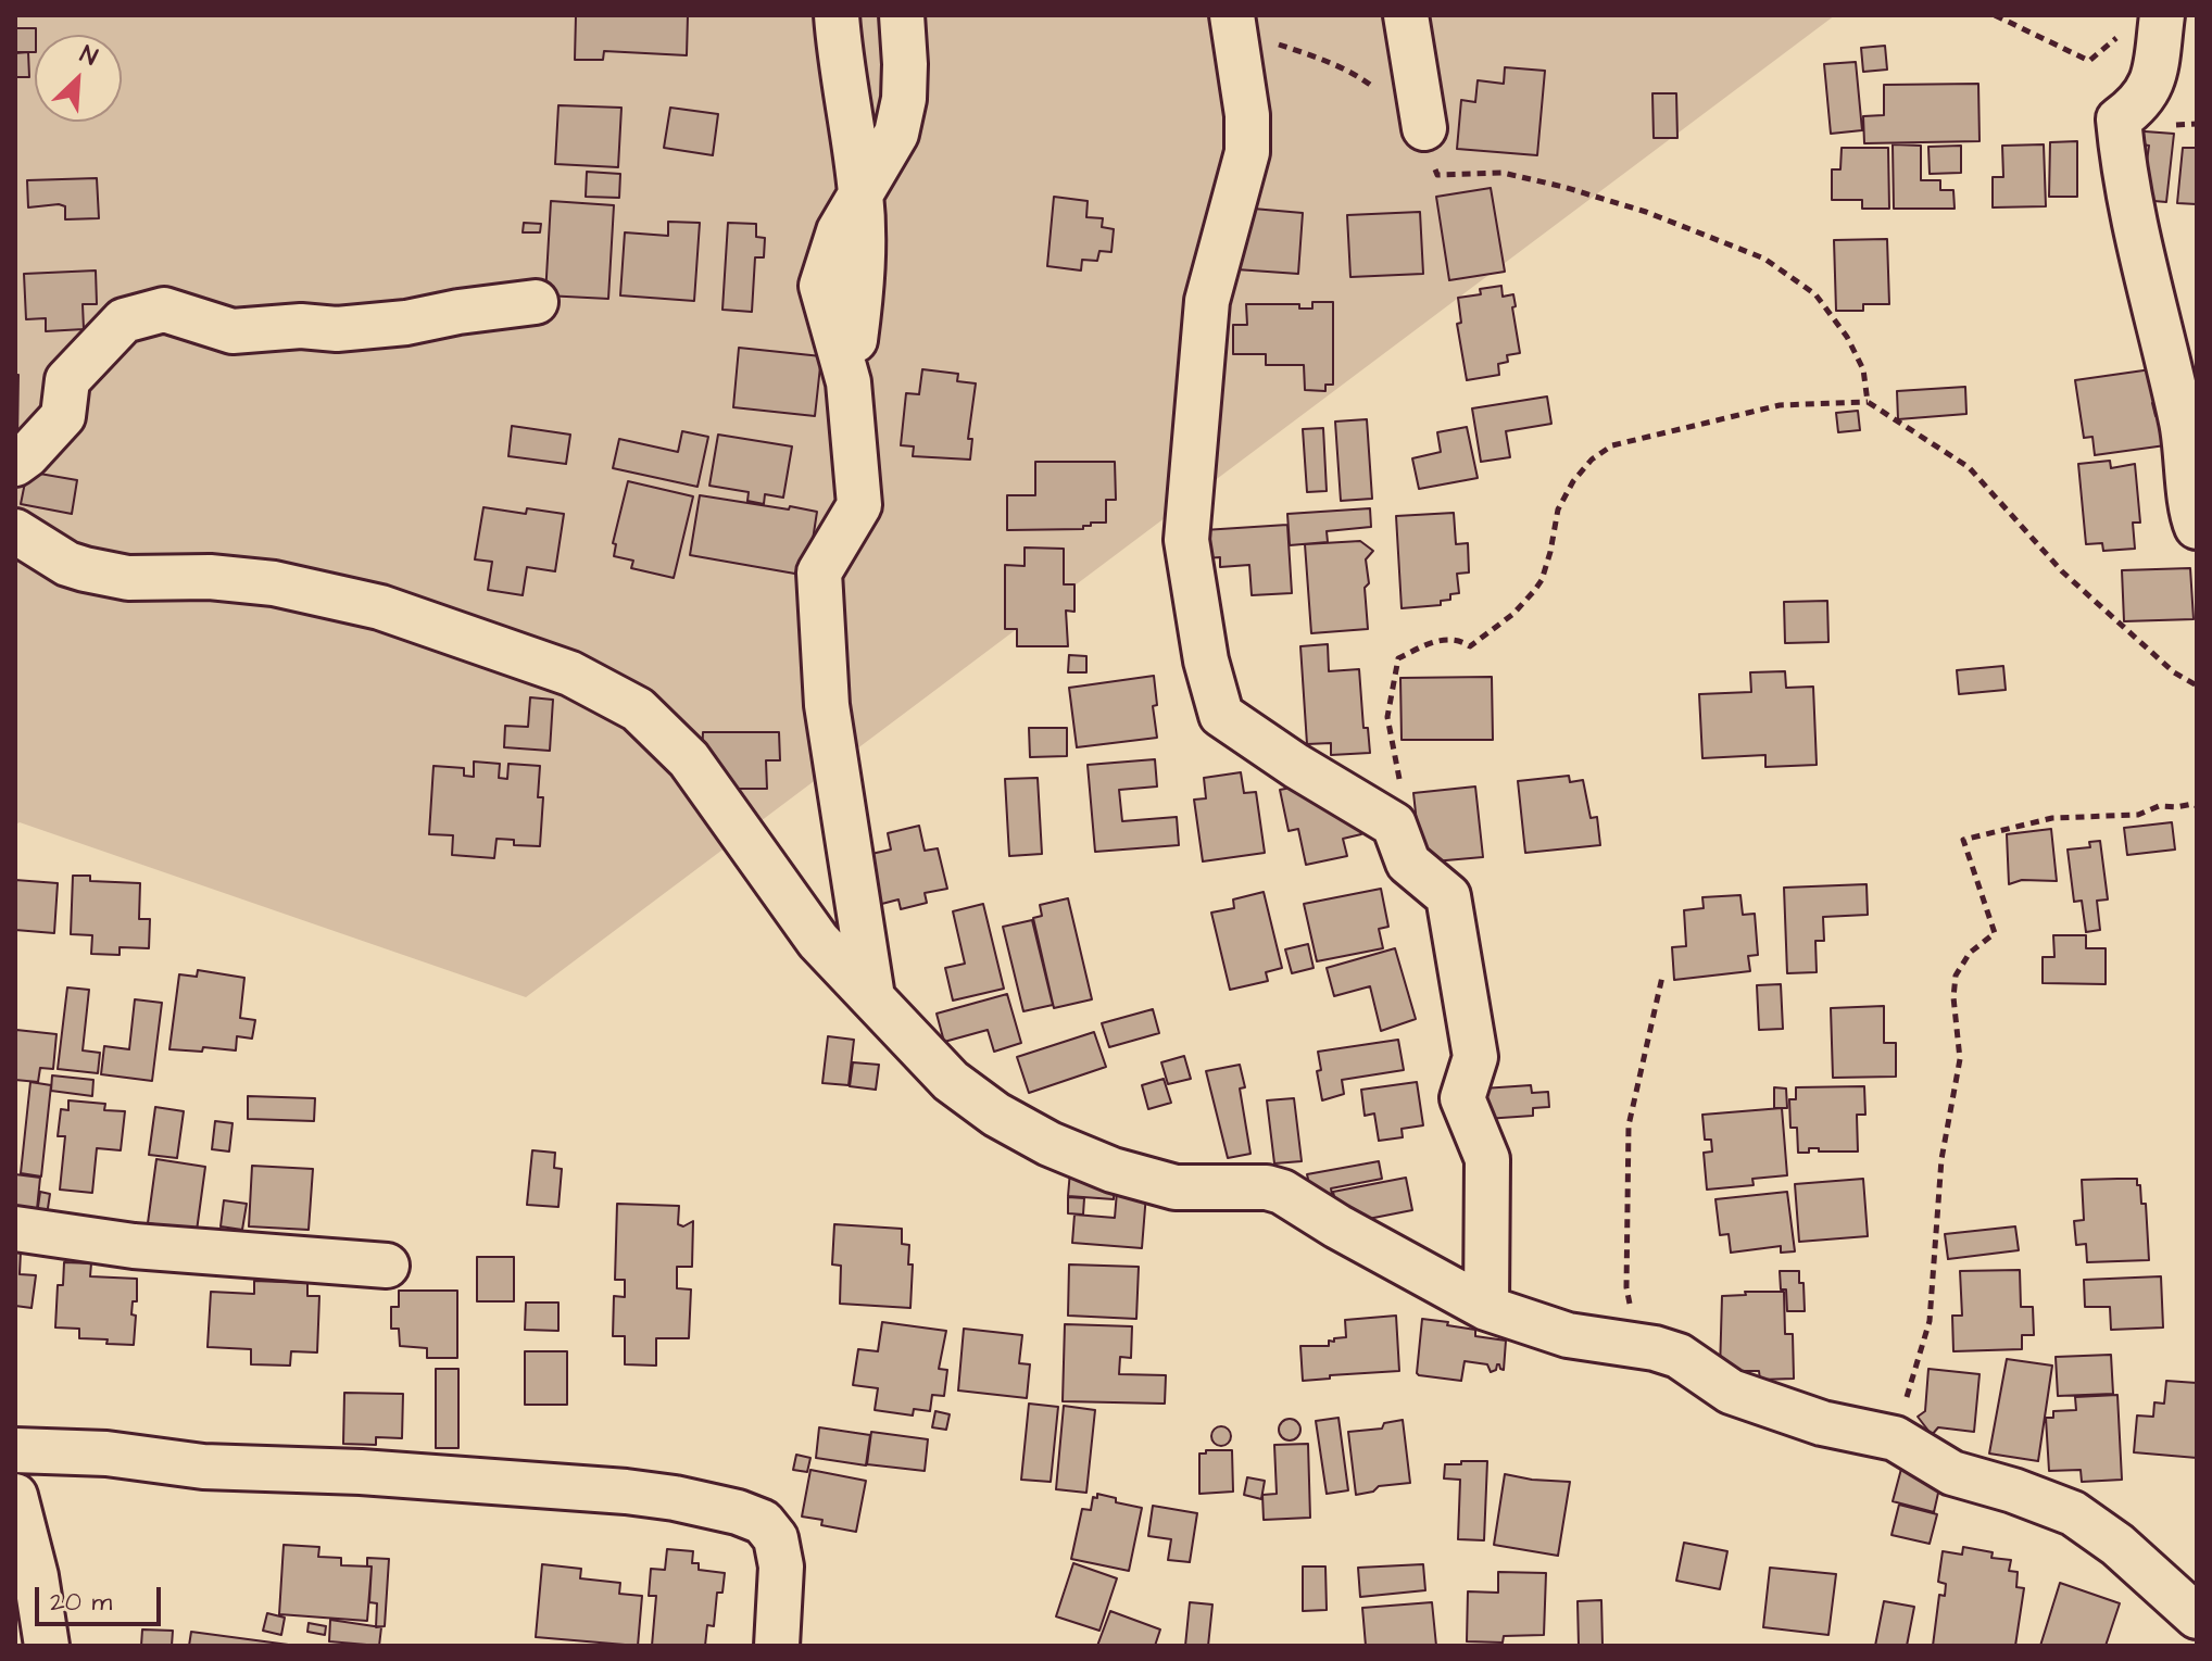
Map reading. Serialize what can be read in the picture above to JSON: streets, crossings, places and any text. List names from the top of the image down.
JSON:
{
  "scale_bar": "20 m",
  "north": "top right"
}
